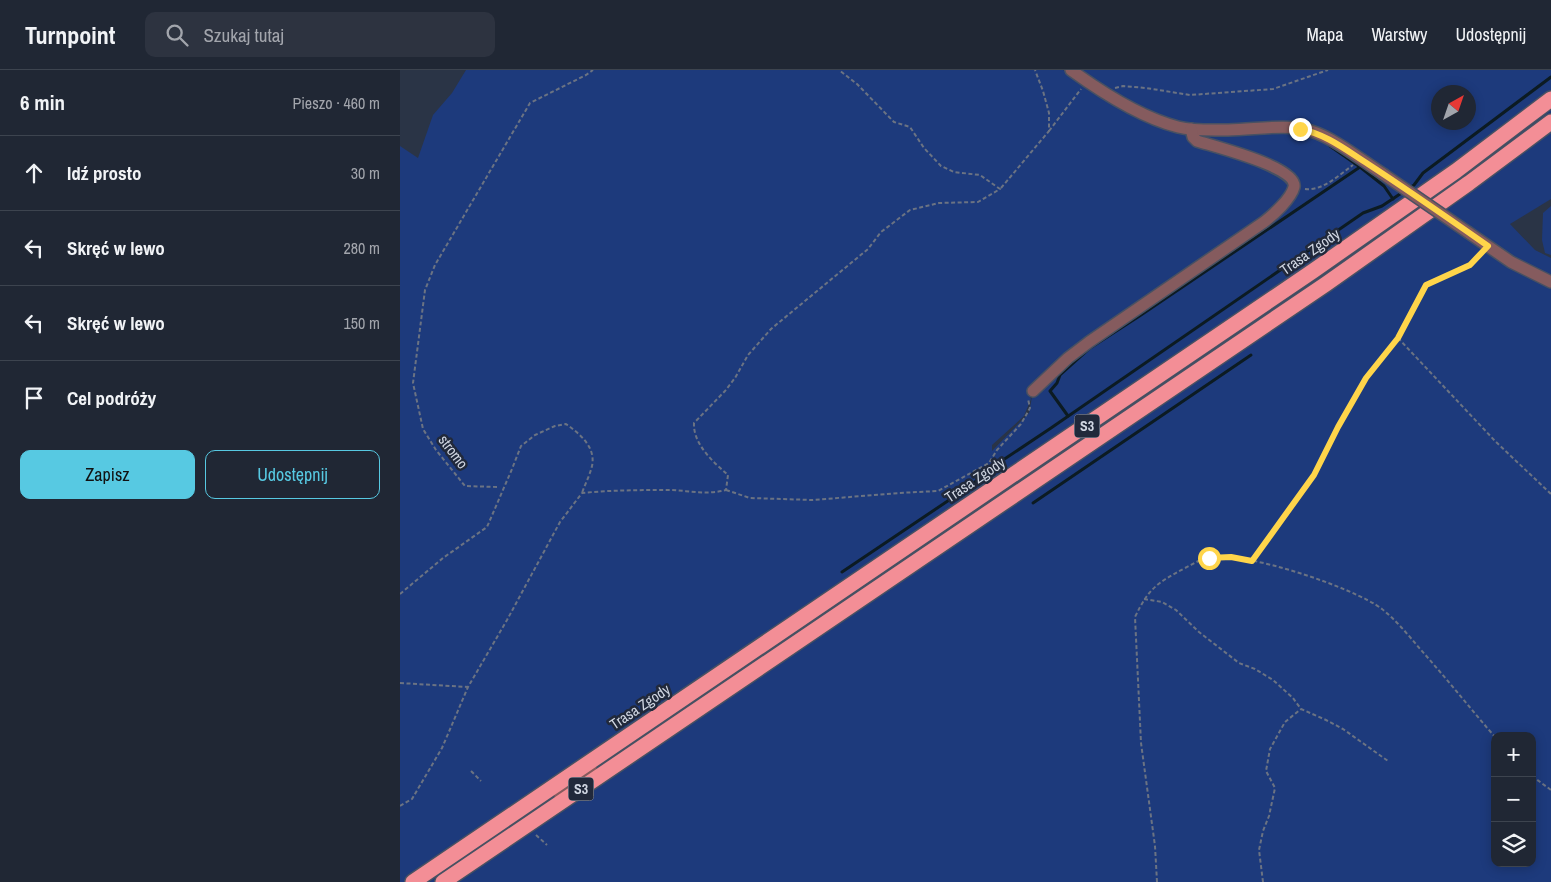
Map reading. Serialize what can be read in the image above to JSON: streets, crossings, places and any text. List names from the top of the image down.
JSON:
{
  "streets": {
    "highway": ["Trasa Zgody", "S3"],
    "path": ["stromo"]
  },
  "north": "top right",
  "page": {
    "header": "Turnpoint",
    "search": "Szukaj tutaj",
    "nav": ["Mapa", "Warstwy", "Udostępnij"],
    "heading": ["6 min", "Pieszo · 460 m"],
    "list": [
      ["Idź prosto", "30 m"],
      ["Skręć w lewo", "280 m"],
      ["Skręć w lewo", "150 m"],
      "Cel podróży"
    ],
    "buttons": ["Zapisz", "Udostępnij"],
    "map_buttons": ["+", "−"]
  }
}
